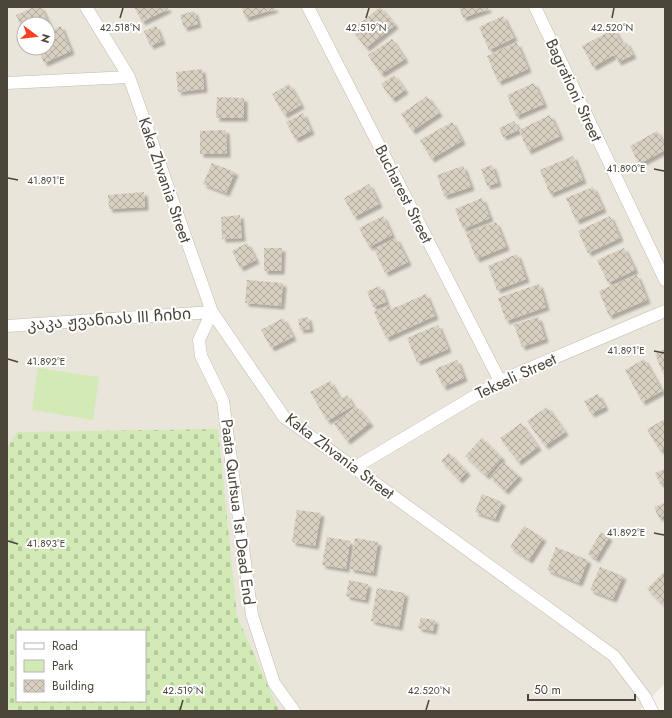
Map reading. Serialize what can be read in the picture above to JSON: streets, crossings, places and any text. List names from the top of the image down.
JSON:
{
  "streets": {
    "street": [
      "Bagrationi Street",
      "Kaka Zhvania Street",
      "Bucharest Street",
      "კაკა ჟვანიას III ჩიხი",
      "Tekseli Street",
      "Paata Qurtsua 1st Dead End"
    ]
  },
  "crossings": [
    ["Kaka Zhvania Street", "კაკა ჟვანიას III ჩიხი"],
    ["Kaka Zhvania Street", "Tekseli Street"],
    ["Kaka Zhvania Street", "Paata Qurtsua 1st Dead End"],
    ["Bucharest Street", "Tekseli Street"],
    ["კაკა ჟვანიას III ჩიხი", "Paata Qurtsua 1st Dead End"]
  ],
  "legend": ["Road", "Park", "Building"],
  "scale_bar": "50 m",
  "north": "right",
  "coordinates": [
    "42.518°N",
    "42.519°N",
    "42.520°N",
    "41.890°E",
    "41.891°E",
    "41.892°E",
    "41.893°E"
  ]
}
